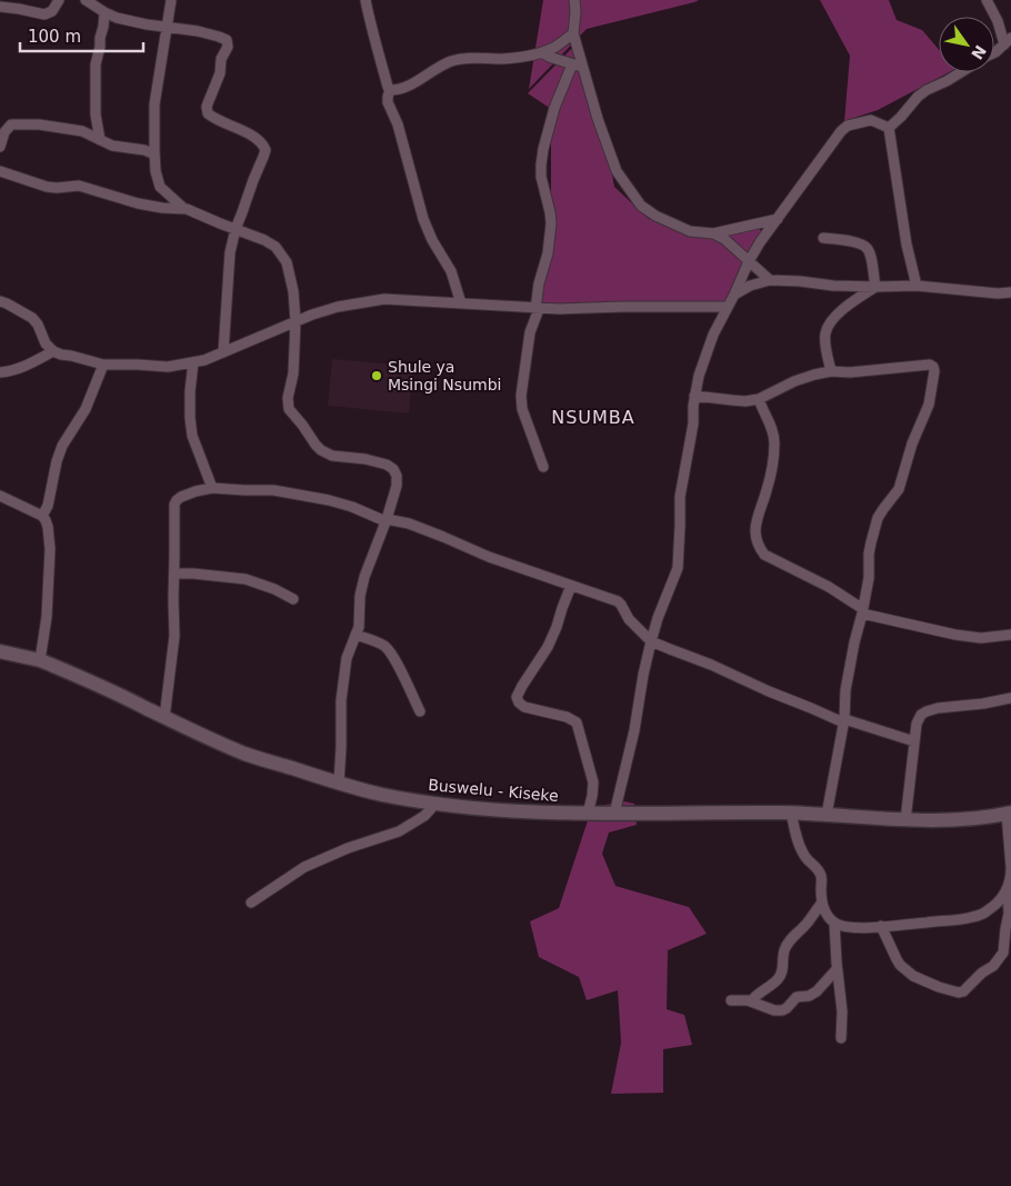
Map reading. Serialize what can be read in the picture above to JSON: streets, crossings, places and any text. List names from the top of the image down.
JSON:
{
  "streets": {
    "main road": ["Buswelu - Kiseke"]
  },
  "districts": ["NSUMBA"],
  "places": ["Shule ya Msingi Nsumbi"],
  "scale_bar": "100 m",
  "north": "bottom right"
}
